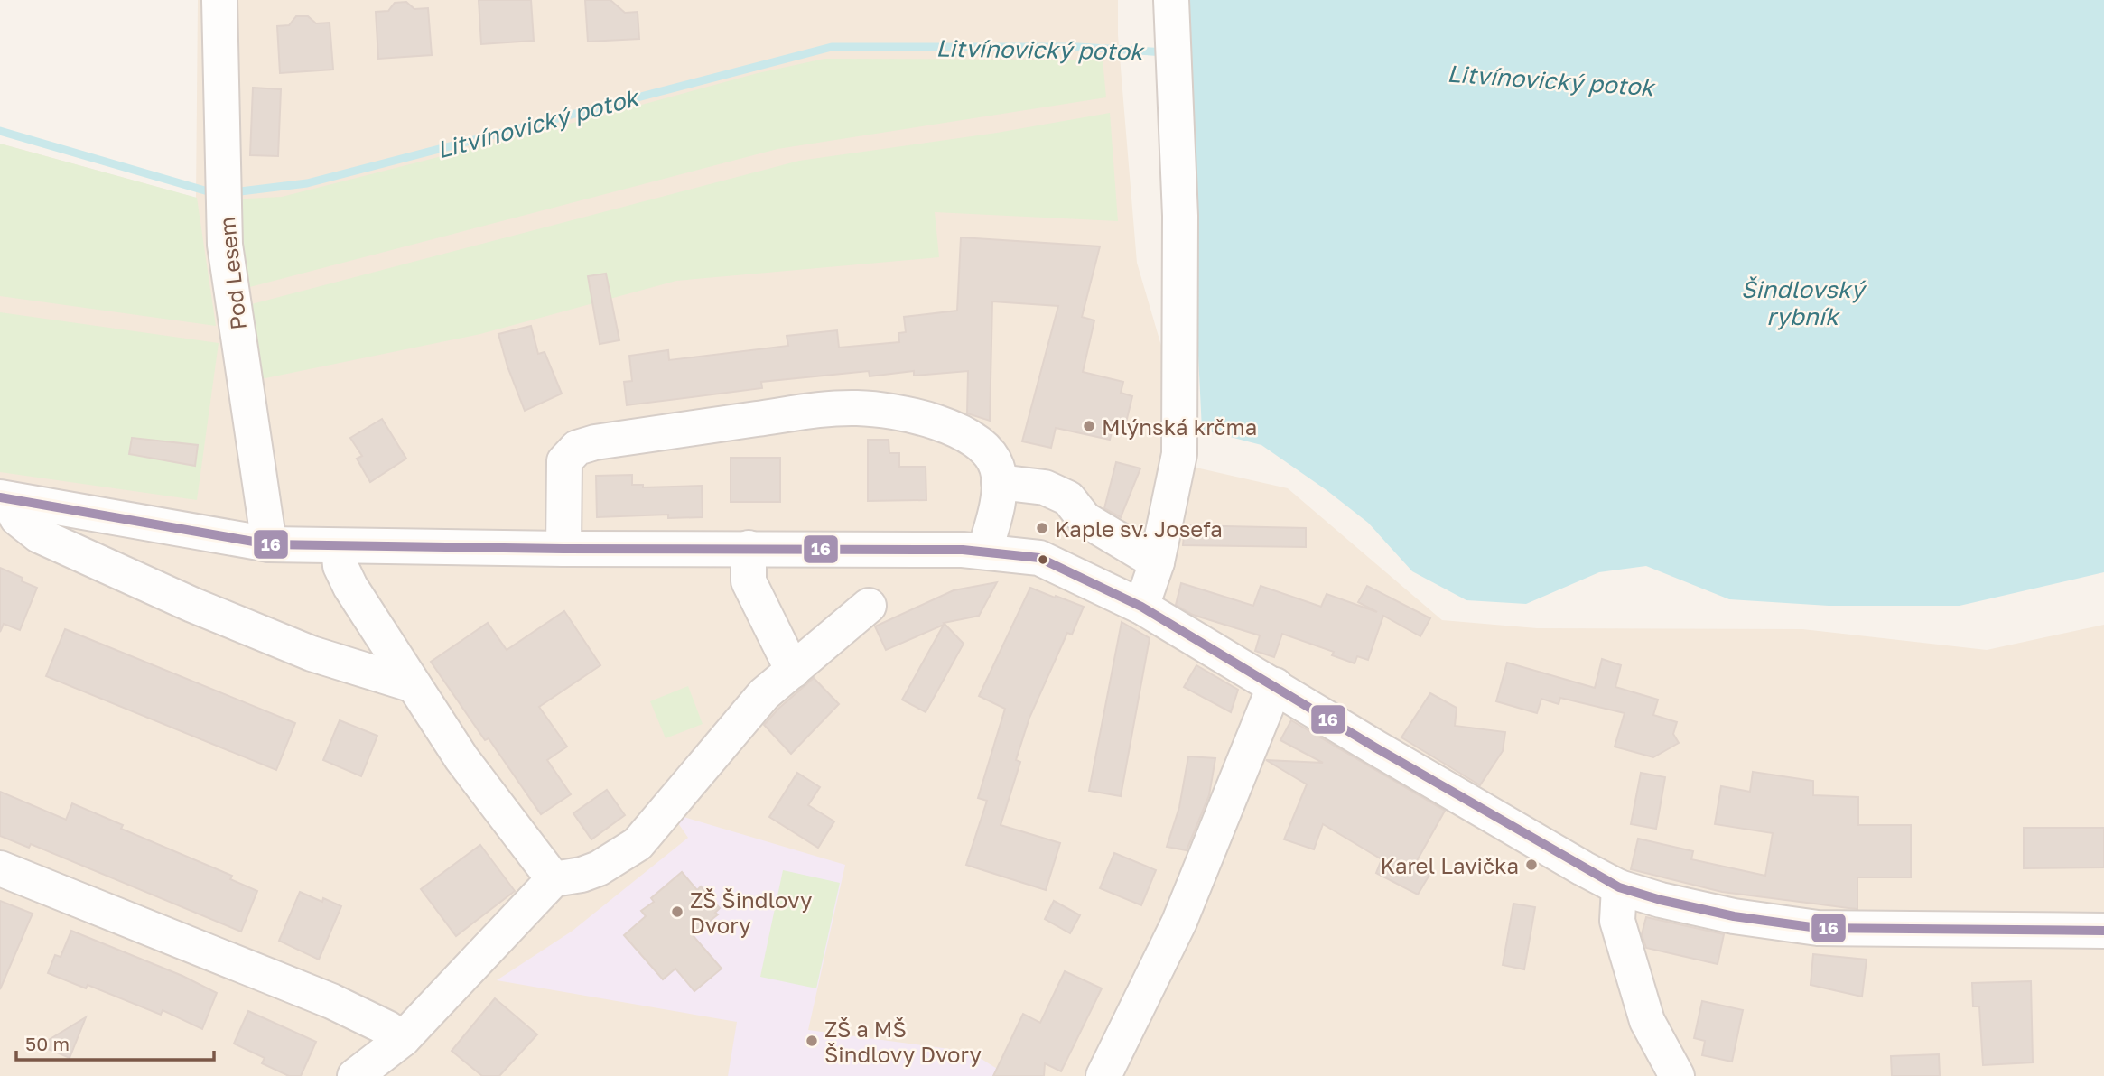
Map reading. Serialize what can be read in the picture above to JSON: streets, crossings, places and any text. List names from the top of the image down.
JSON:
{
  "streets": {
    "street": ["Pod Lesem"]
  },
  "water": ["Litvínovický potok", "Šindlovský rybník"],
  "places": [
    "Mlýnská krčma",
    "Kaple sv. Josefa",
    "Karel Lavička",
    "ZŠ Šindlovy Dvory",
    "ZŠ a MŠ Šindlovy Dvory"
  ],
  "lines": ["transit line 16"],
  "scale_bar": "50 m"
}
